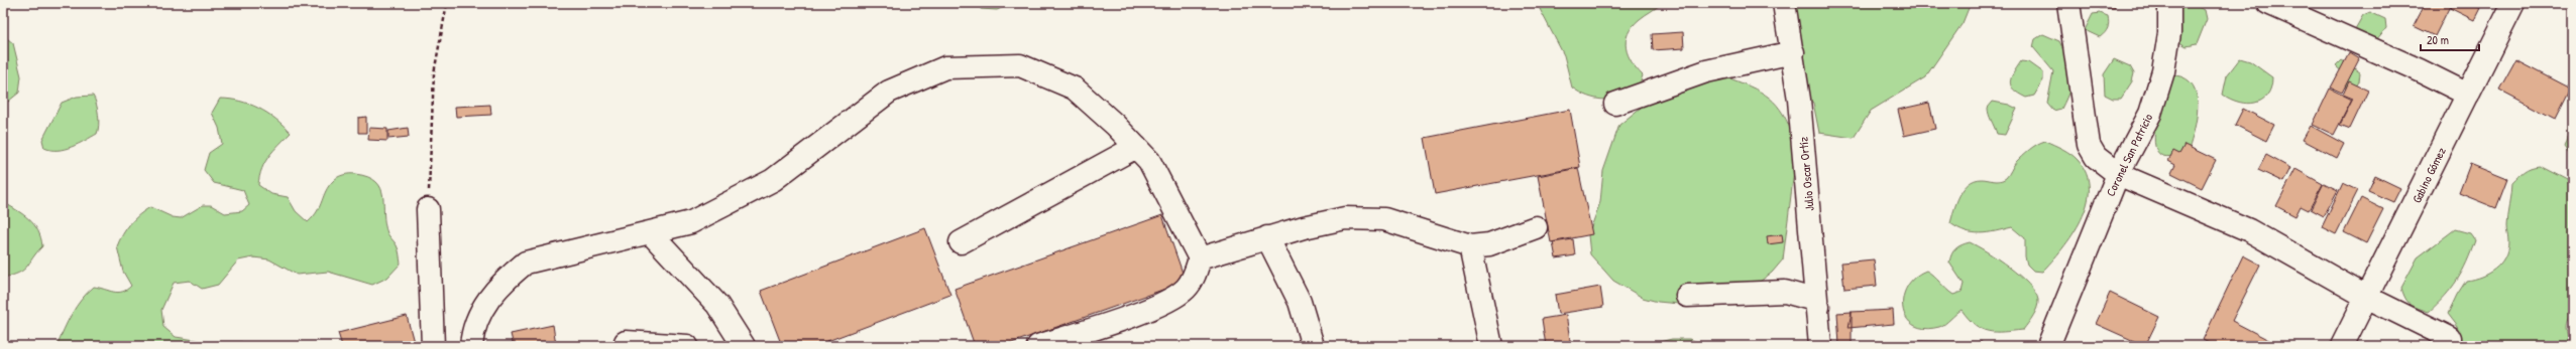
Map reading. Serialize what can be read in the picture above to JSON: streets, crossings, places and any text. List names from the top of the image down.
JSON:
{
  "streets": {
    "street": ["Coronel San Patricio", "Julio Oscar Ortíz", "Gabino Gómez"]
  },
  "scale_bar": "20 m"
}
